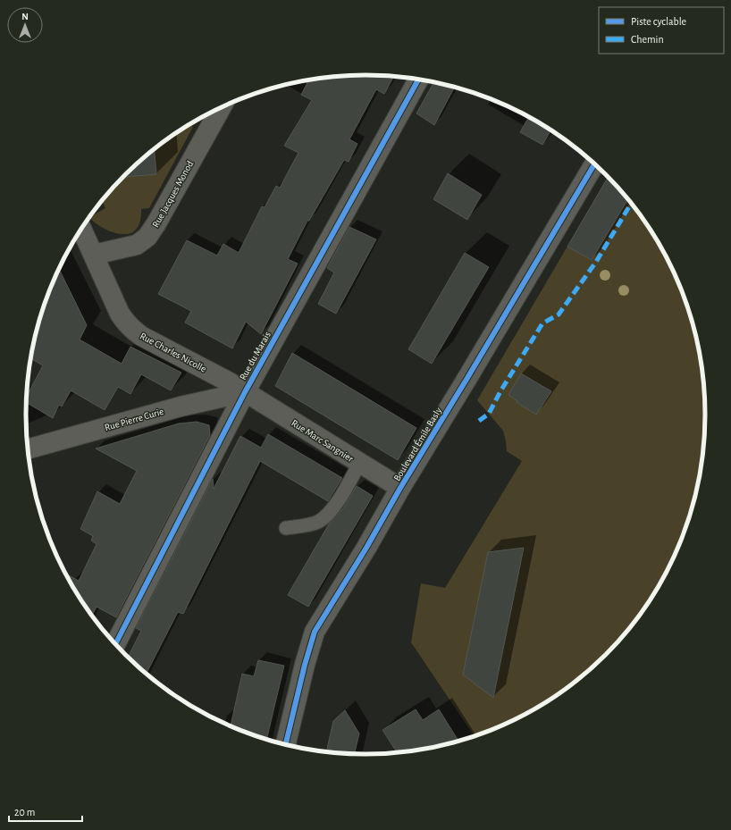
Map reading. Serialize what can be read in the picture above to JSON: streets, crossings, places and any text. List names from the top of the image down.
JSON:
{
  "streets": {
    "street": [
      "Rue Jacques Monod",
      "Rue Charles Nicolle",
      "Rue du Marais",
      "Rue Pierre Curie",
      "Rue Marc Sangnier",
      "Boulevard Émile Basly"
    ]
  },
  "crossings": [
    ["Rue Jacques Monod", "Rue Charles Nicolle"],
    ["Rue Charles Nicolle", "Rue du Marais"],
    ["Rue Charles Nicolle", "Rue Pierre Curie"],
    ["Rue Charles Nicolle", "Rue Marc Sangnier"],
    ["Rue du Marais", "Rue Pierre Curie"],
    ["Rue du Marais", "Rue Marc Sangnier"],
    ["Rue Pierre Curie", "Rue Marc Sangnier"],
    ["Rue Marc Sangnier", "Boulevard Émile Basly"]
  ],
  "legend": ["Piste cyclable", "Chemin"],
  "scale_bar": "20 m",
  "north": "top"
}
